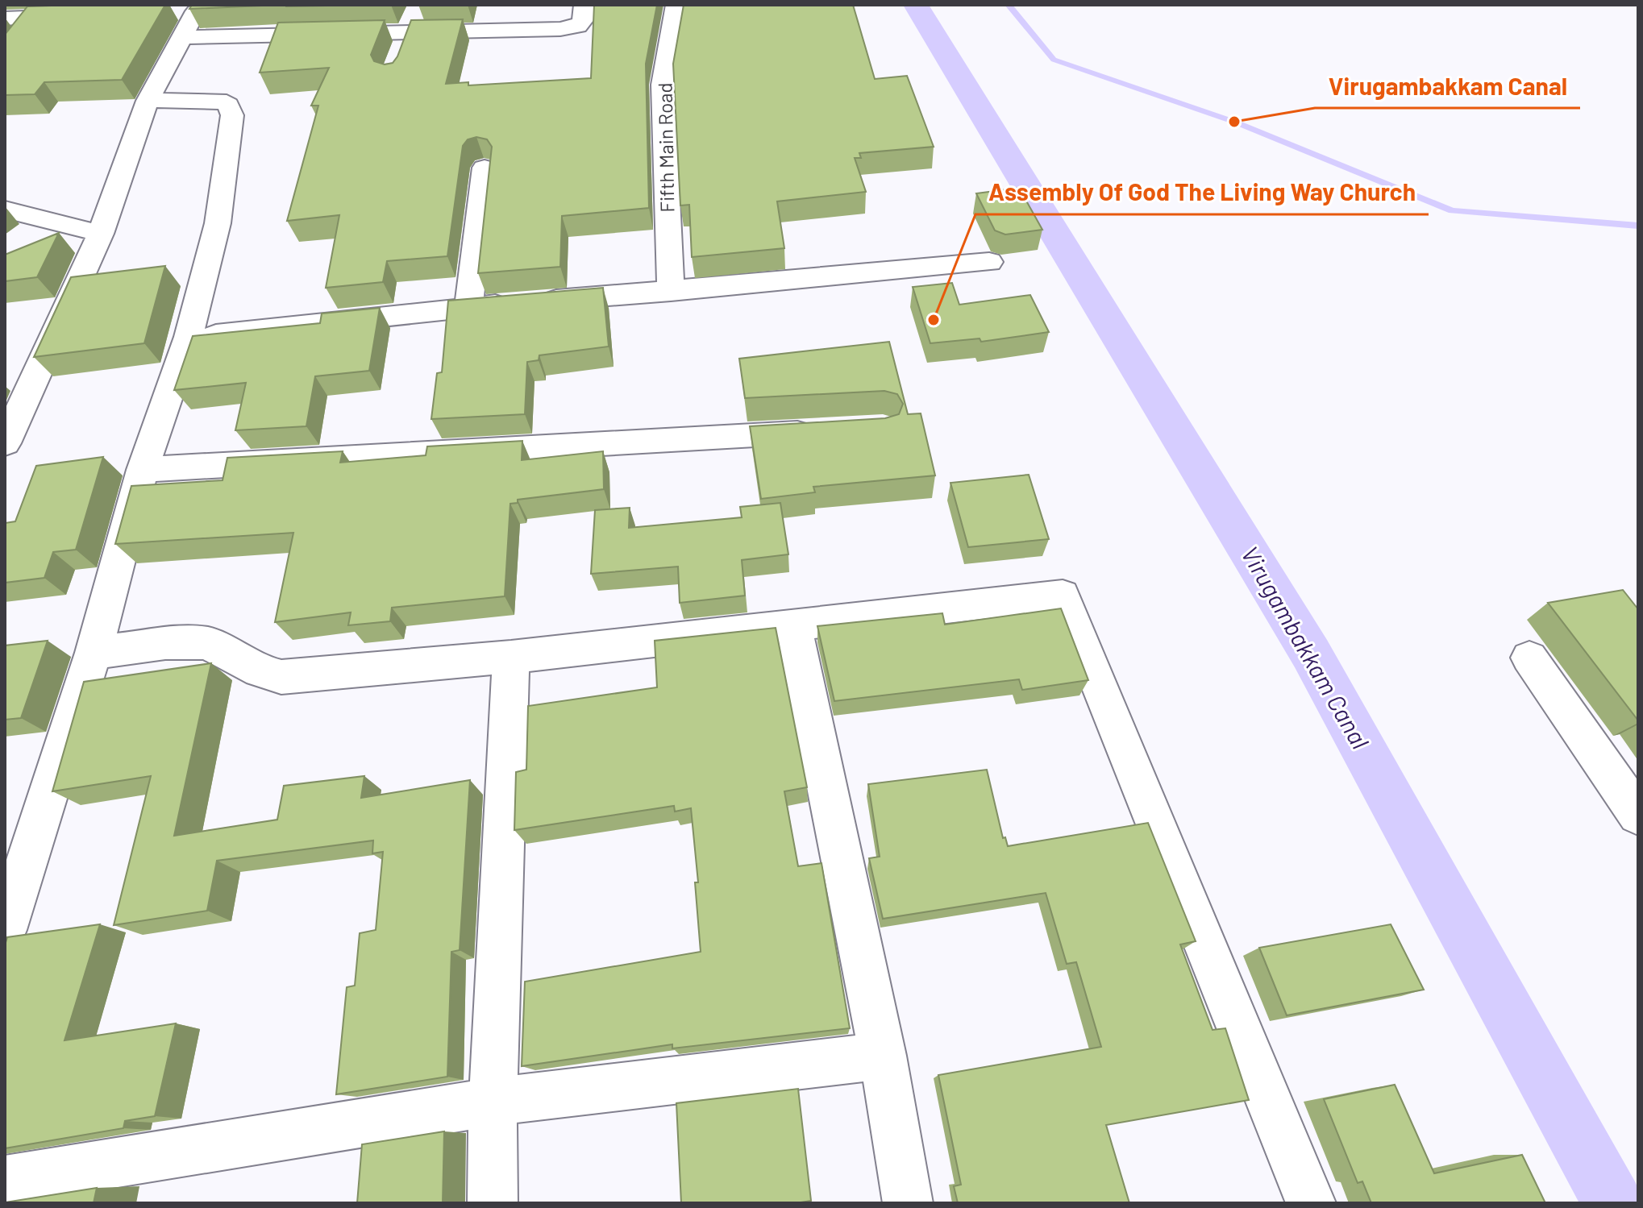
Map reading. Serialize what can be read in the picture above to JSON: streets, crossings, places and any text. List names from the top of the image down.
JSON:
{
  "streets": {
    "street": ["Fifth Main Road"]
  },
  "water": ["Virugambakkam Canal"],
  "places": ["Virugambakkam Canal", "Assembly Of God The Living Way Church"]
}
